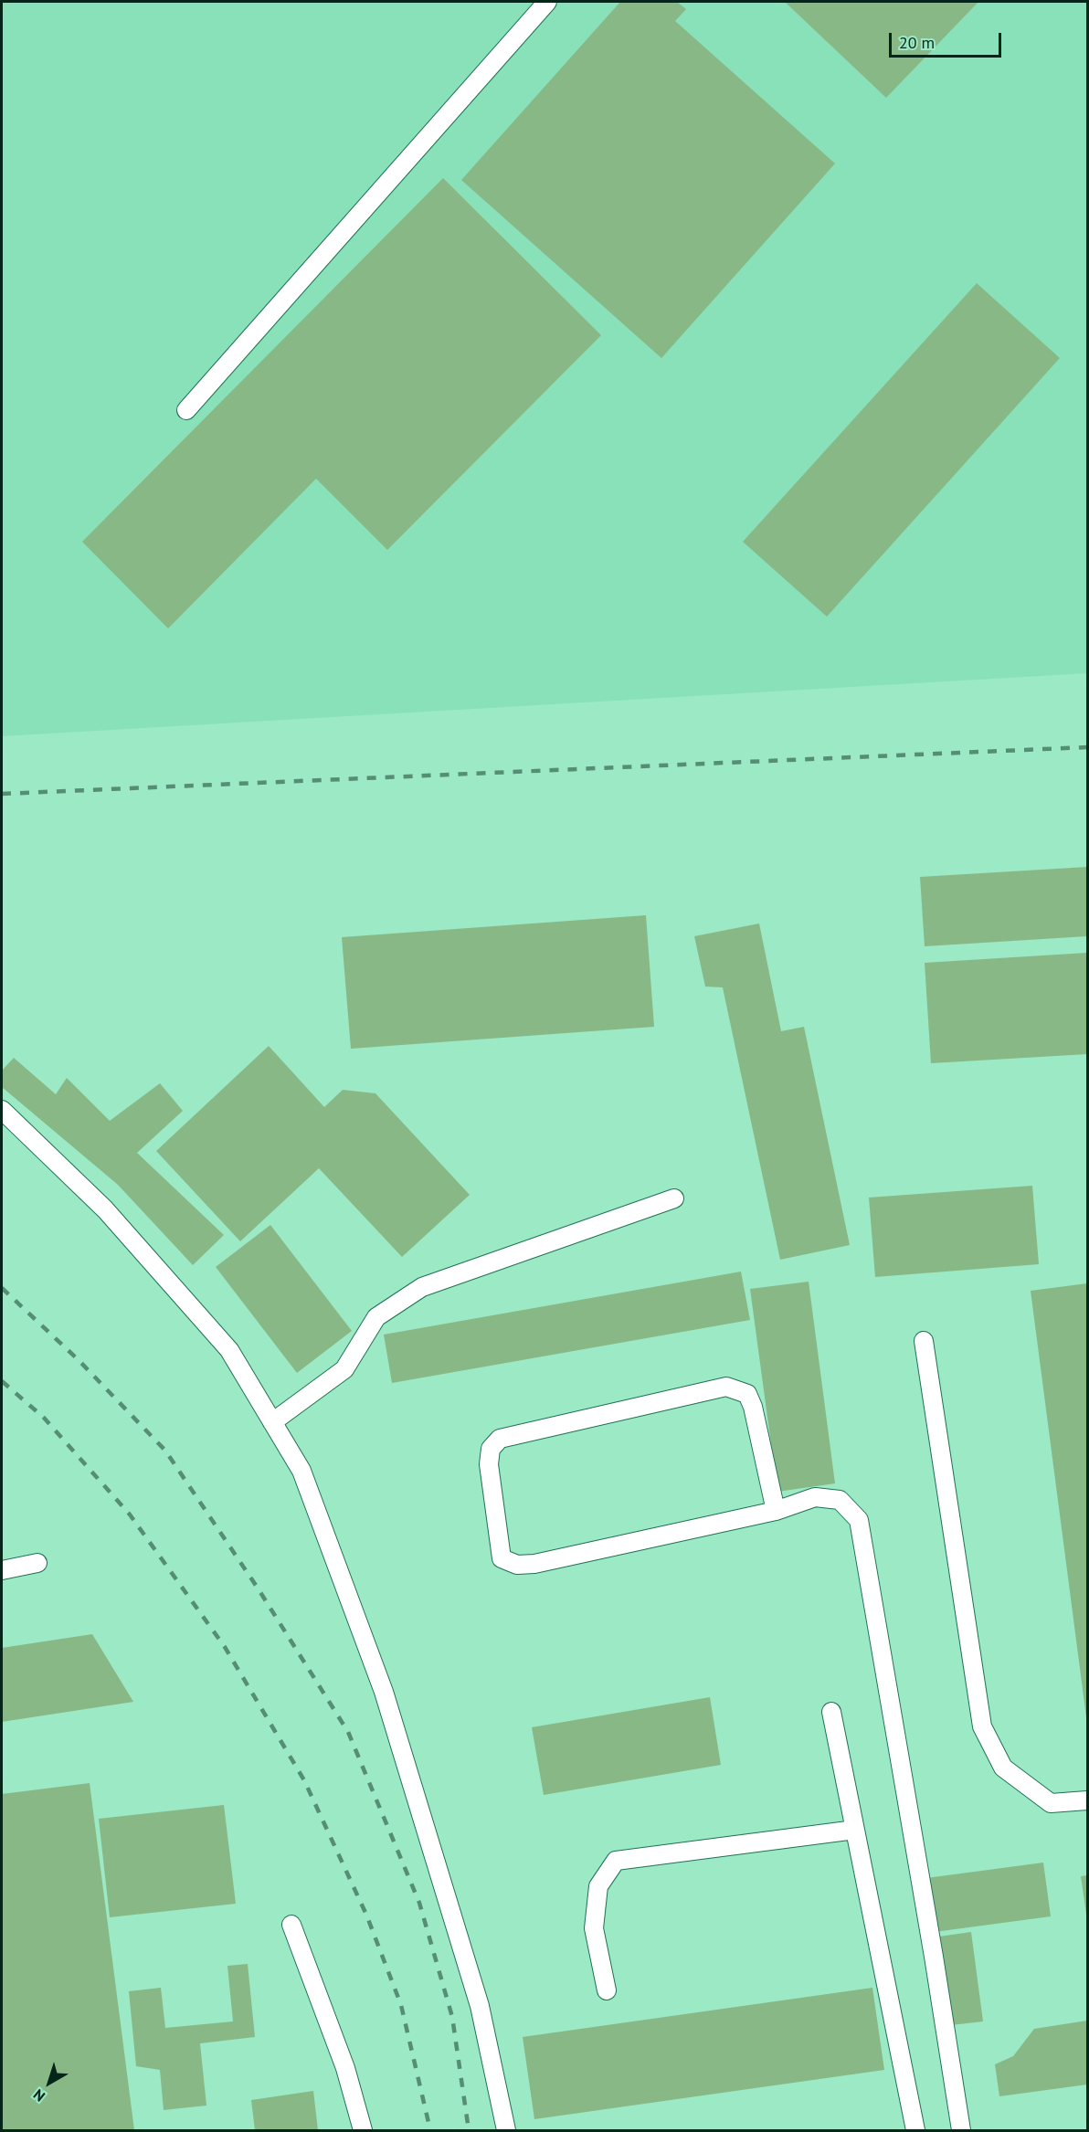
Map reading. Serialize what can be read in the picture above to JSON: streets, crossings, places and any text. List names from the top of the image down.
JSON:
{
  "scale_bar": "20 m",
  "north": "bottom left"
}
